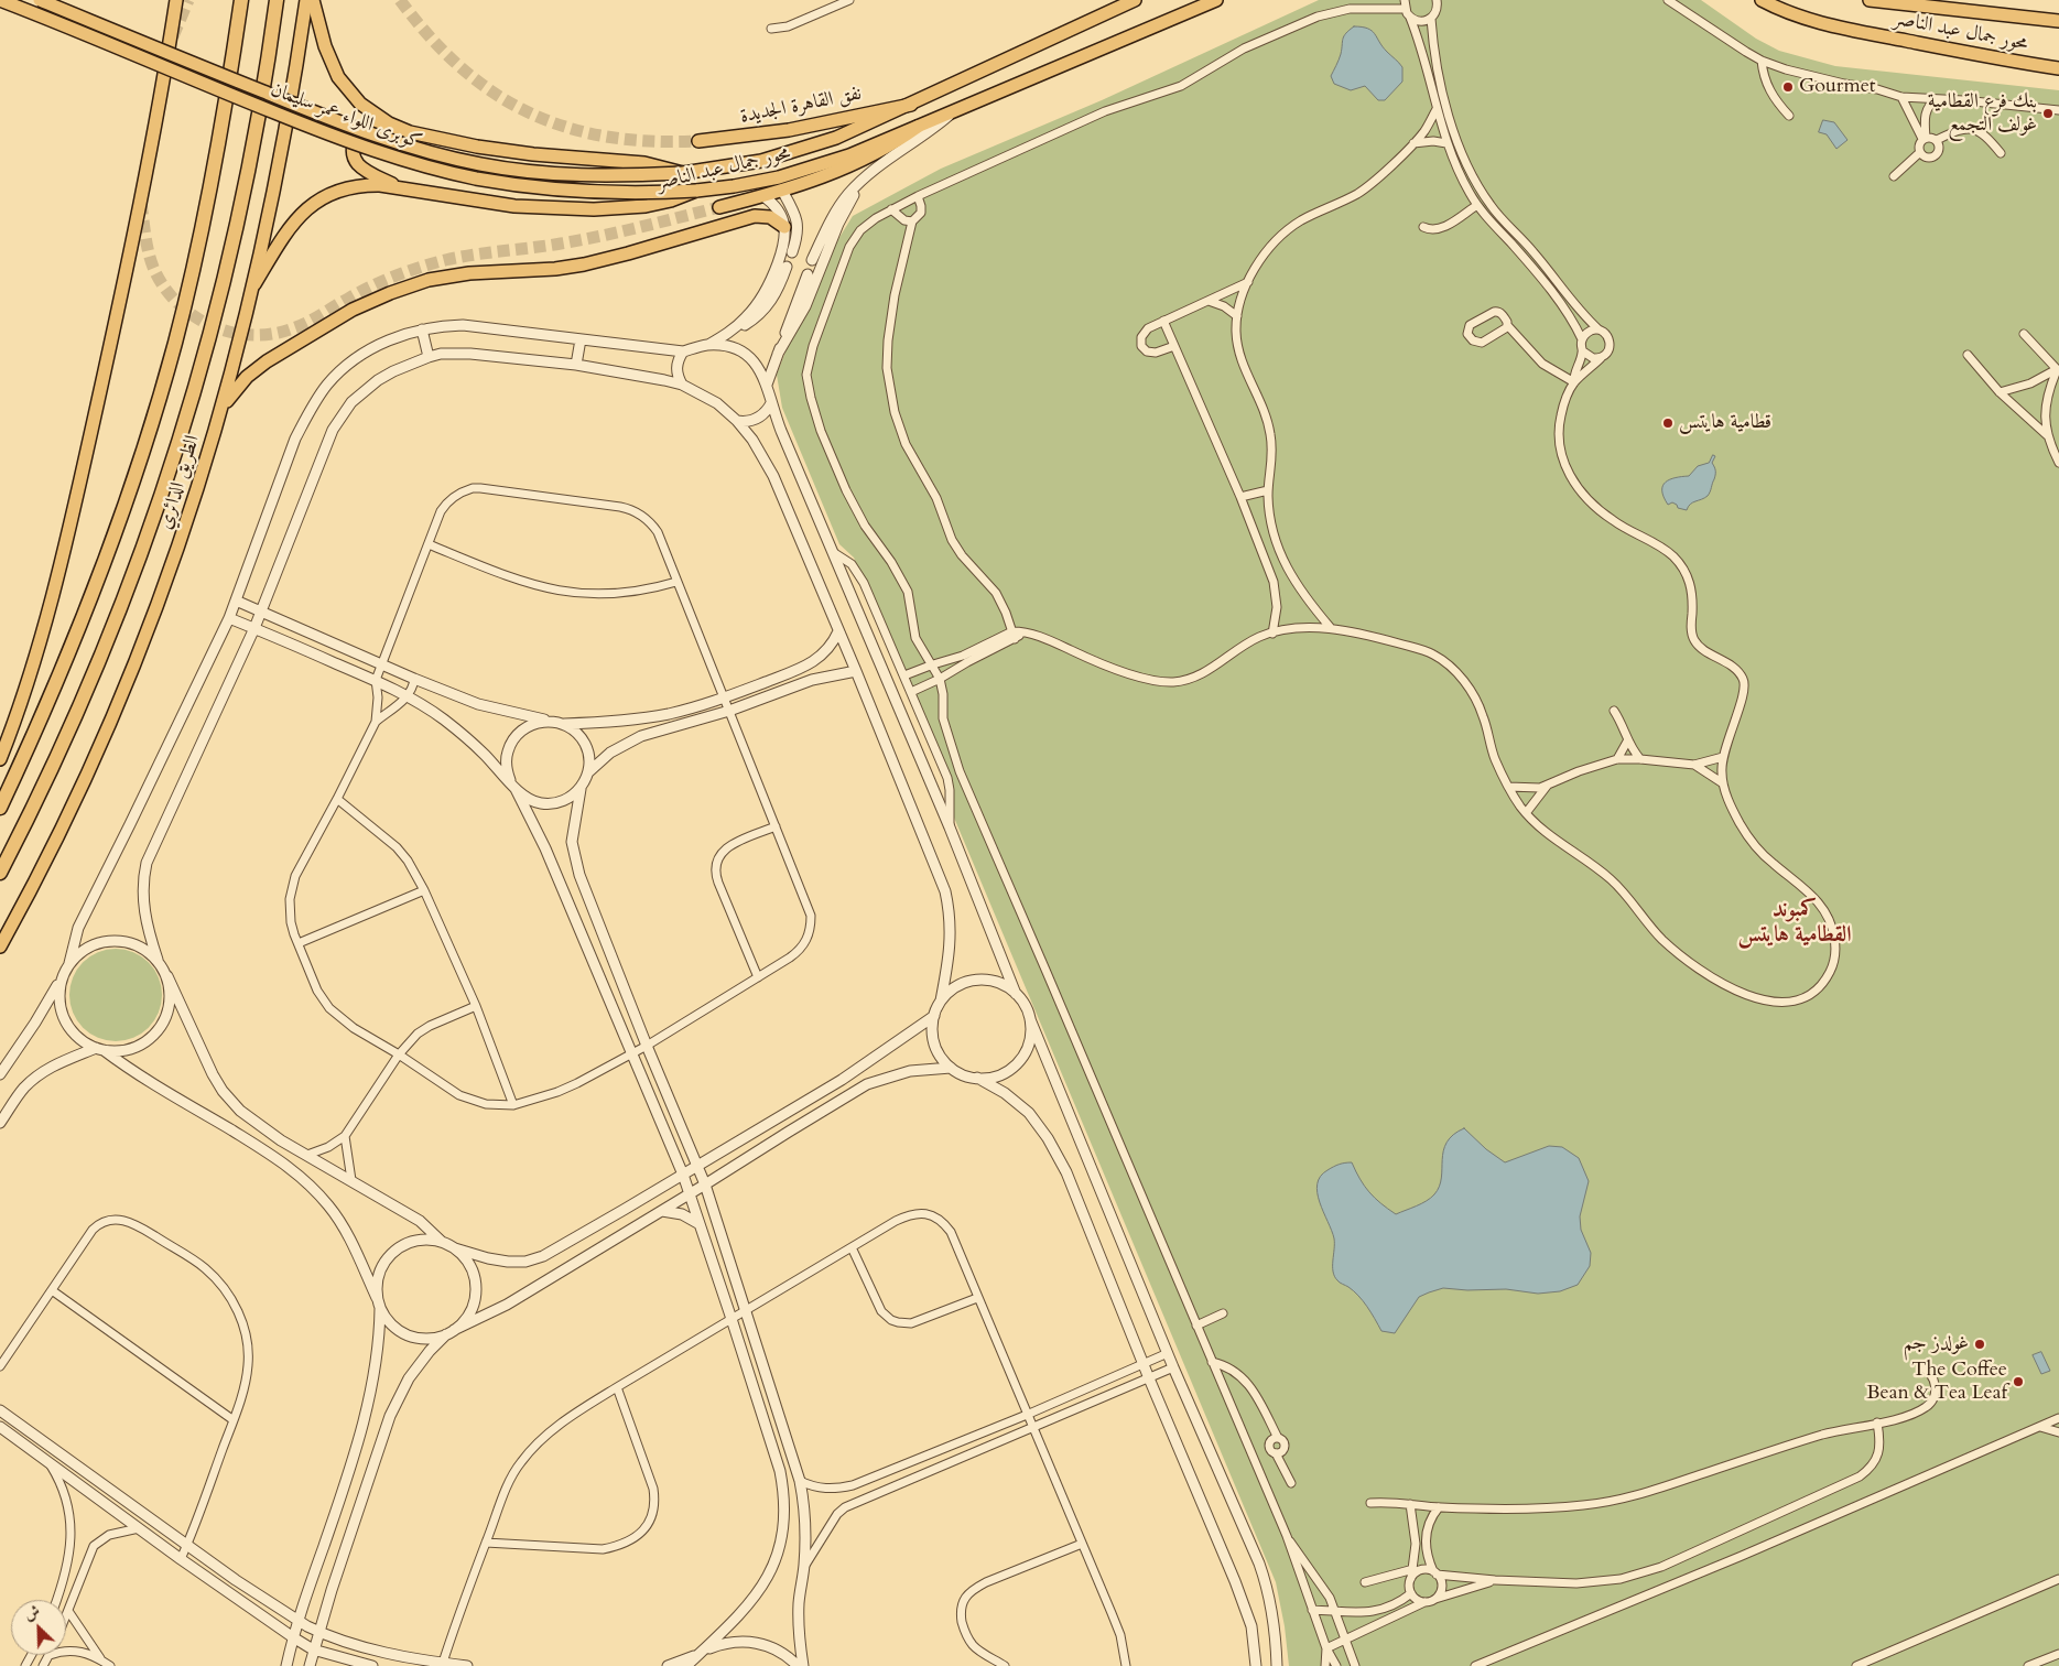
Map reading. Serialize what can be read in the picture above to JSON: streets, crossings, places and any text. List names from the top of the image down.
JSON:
{
  "streets": {
    "highway": ["الطريق الدائري"],
    "main road": ["محور جمال عبد الناصر", "نفق القاهرة الجديدة", "كوبرى اللواء عمر سليمان"]
  },
  "crossings": [
    ["محور جمال عبد الناصر", "نفق القاهرة الجديدة"],
    ["محور جمال عبد الناصر", "كوبرى اللواء عمر سليمان"],
    ["محور جمال عبد الناصر", "الطريق الدائري"]
  ],
  "districts": ["كمبوند القطامية هايتس"],
  "places": [
    "Gourmet",
    "بنك فرع القطامية غولف التجمع",
    "قطامية هايتس",
    "غولدز جم",
    "The Coffee Bean & Tea Leaf"
  ],
  "north": "top left"
}
